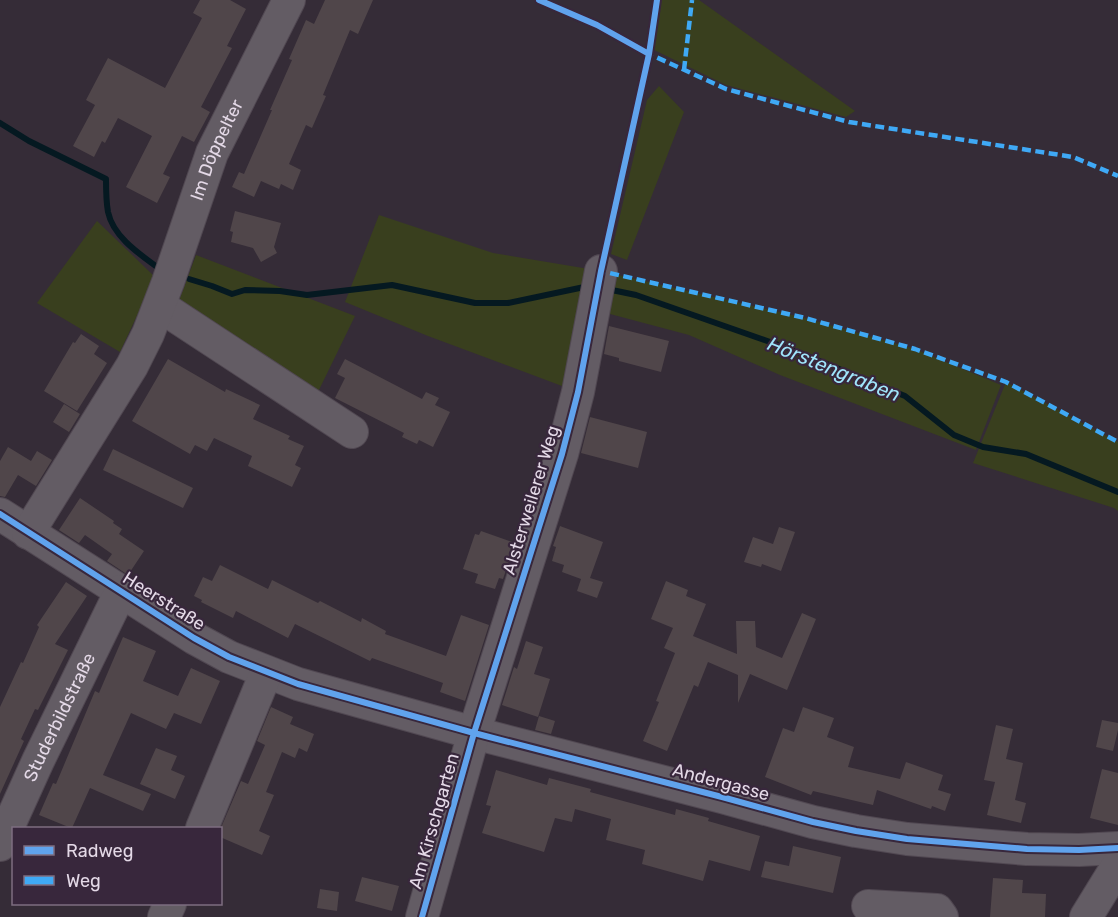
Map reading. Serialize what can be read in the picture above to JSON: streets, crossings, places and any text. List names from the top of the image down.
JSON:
{
  "streets": {
    "street": [
      "Im Döppelter",
      "Alsterweilerer Weg",
      "Heerstraße",
      "Studerbildstraße",
      "Andergasse",
      "Am Kirschgarten"
    ]
  },
  "crossings": [
    ["Im Döppelter", "Heerstraße"],
    ["Alsterweilerer Weg", "Andergasse"],
    ["Alsterweilerer Weg", "Am Kirschgarten"],
    ["Heerstraße", "Studerbildstraße"],
    ["Heerstraße", "Andergasse"],
    ["Andergasse", "Am Kirschgarten"]
  ],
  "water": ["Hörstengraben"],
  "legend": ["Radweg", "Weg"]
}
